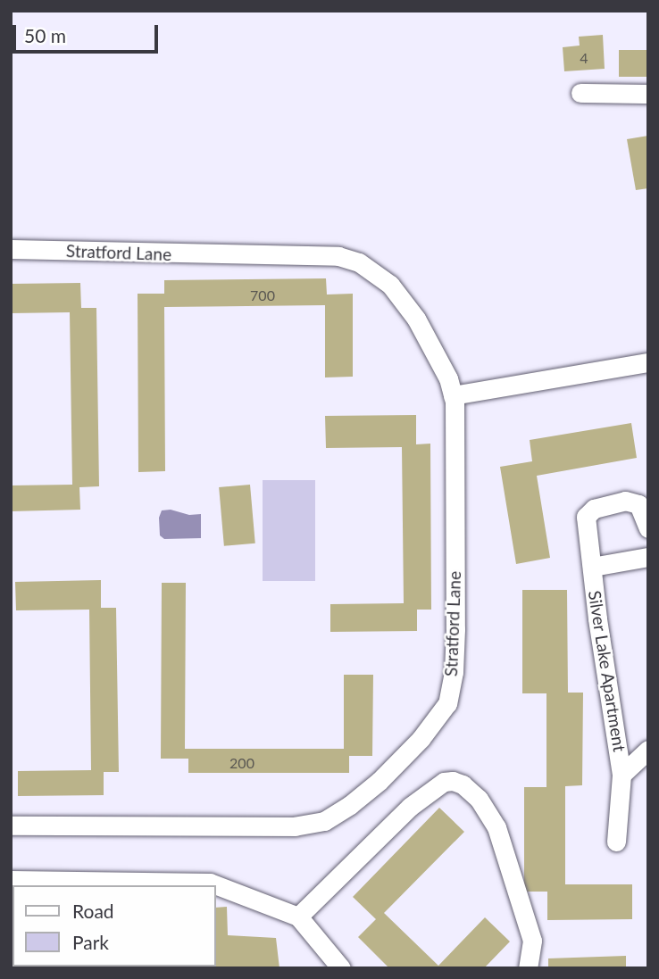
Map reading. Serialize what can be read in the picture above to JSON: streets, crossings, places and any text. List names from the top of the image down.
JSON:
{
  "streets": {
    "street": ["Stratford Lane", "Silver Lake Apartment"]
  },
  "house_numbers": ["4", "700", "200"],
  "legend": ["Road", "Park"],
  "scale_bar": "50 m"
}
